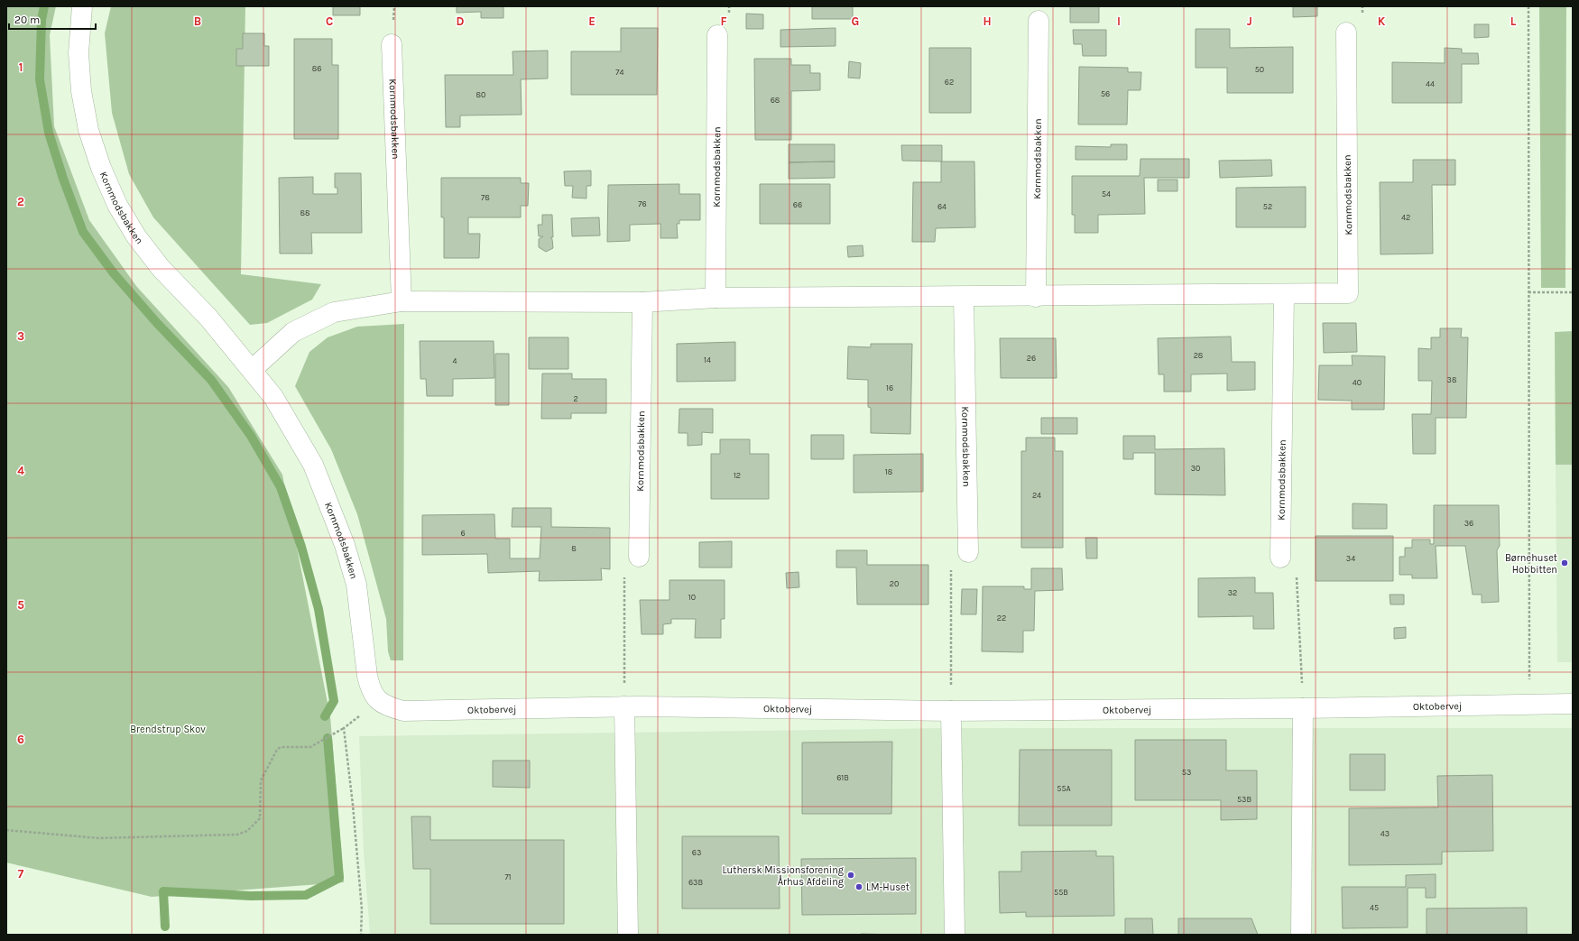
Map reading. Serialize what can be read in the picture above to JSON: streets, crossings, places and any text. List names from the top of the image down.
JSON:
{
  "streets": {
    "street": ["Kornmodsbakken", "Oktobervej"]
  },
  "crossings": [
    ["Kornmodsbakken", "Oktobervej"]
  ],
  "parks": ["Brendstrup Skov"],
  "places": ["Børnehuset Hobbitten", "Luthersk Missionsforening Århus Afdeling", "LM-Huset"],
  "house_numbers": [
    "86",
    "50",
    "74",
    "62",
    "44",
    "56",
    "80",
    "68",
    "54",
    "78",
    "76",
    "66",
    "64",
    "52",
    "88",
    "42",
    "28",
    "26",
    "14",
    "4",
    "38",
    "40",
    "16",
    "2",
    "30",
    "18",
    "12",
    "24",
    "36",
    "6",
    "8",
    "34",
    "20",
    "32",
    "10",
    "22",
    "53",
    "61B",
    "55A",
    "53B",
    "43",
    "63",
    "71",
    "63B",
    "55B",
    "45"
  ],
  "scale_bar": "20 m",
  "grid": {
    "columns": [
      "B",
      "C",
      "D",
      "E",
      "F",
      "G",
      "H",
      "I",
      "J",
      "K",
      "L"
    ],
    "rows": [
      "1",
      "2",
      "3",
      "4",
      "5",
      "6",
      "7"
    ]
  }
}
